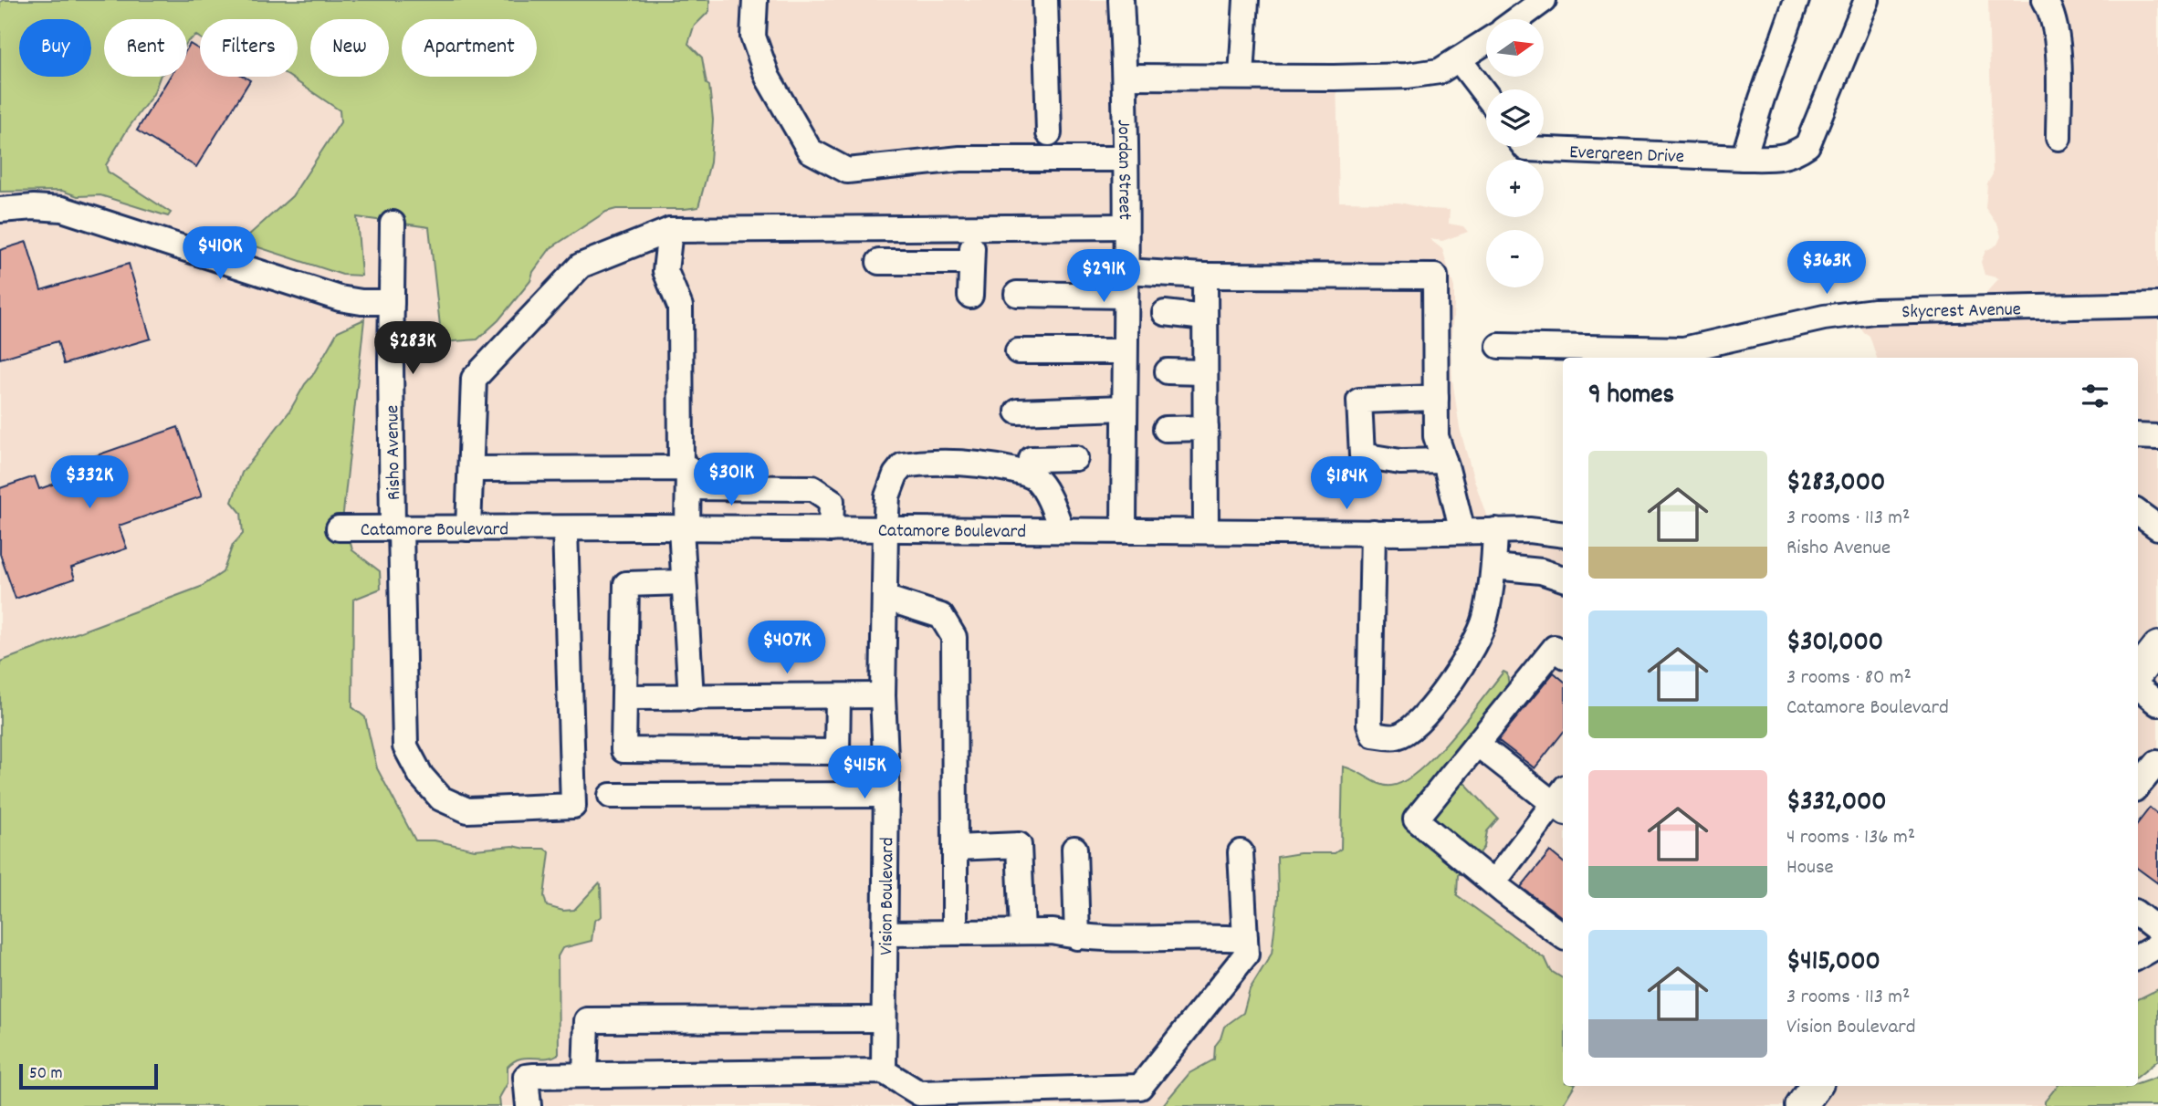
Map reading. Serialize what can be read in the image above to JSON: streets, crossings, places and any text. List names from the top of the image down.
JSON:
{
  "streets": {
    "street": [
      "Evergreen Drive",
      "Jordan Street",
      "Skycrest Avenue",
      "Risho Avenue",
      "Catamore Boulevard",
      "Vision Boulevard"
    ]
  },
  "crossings": [
    ["Jordan Street", "Catamore Boulevard"],
    ["Risho Avenue", "Catamore Boulevard"],
    ["Catamore Boulevard", "Vision Boulevard"]
  ],
  "scale_bar": "50 m",
  "north": "right",
  "page": {
    "map_buttons": ["+", "−"],
    "chip": [
      "Buy",
      "Rent",
      "Filters",
      "New",
      "Apartment"
    ],
    "price": [
      "$410K",
      "$363K",
      "$291K",
      "$283K",
      "$301K",
      "$332K",
      "$184K",
      "$407K",
      "$415K"
    ],
    "heading": "9 homes",
    "list": [
      {
        "name": "$283,000",
        "note": "3 rooms · 113 m² · Risho Avenue"
      },
      {
        "name": "$301,000",
        "note": "3 rooms · 80 m² · Catamore Boulevard"
      },
      {
        "name": "$332,000",
        "note": "4 rooms · 136 m² · House"
      },
      {
        "name": "$415,000",
        "note": "3 rooms · 113 m² · Vision Boulevard"
      }
    ],
    "scale": "50 m"
  }
}
